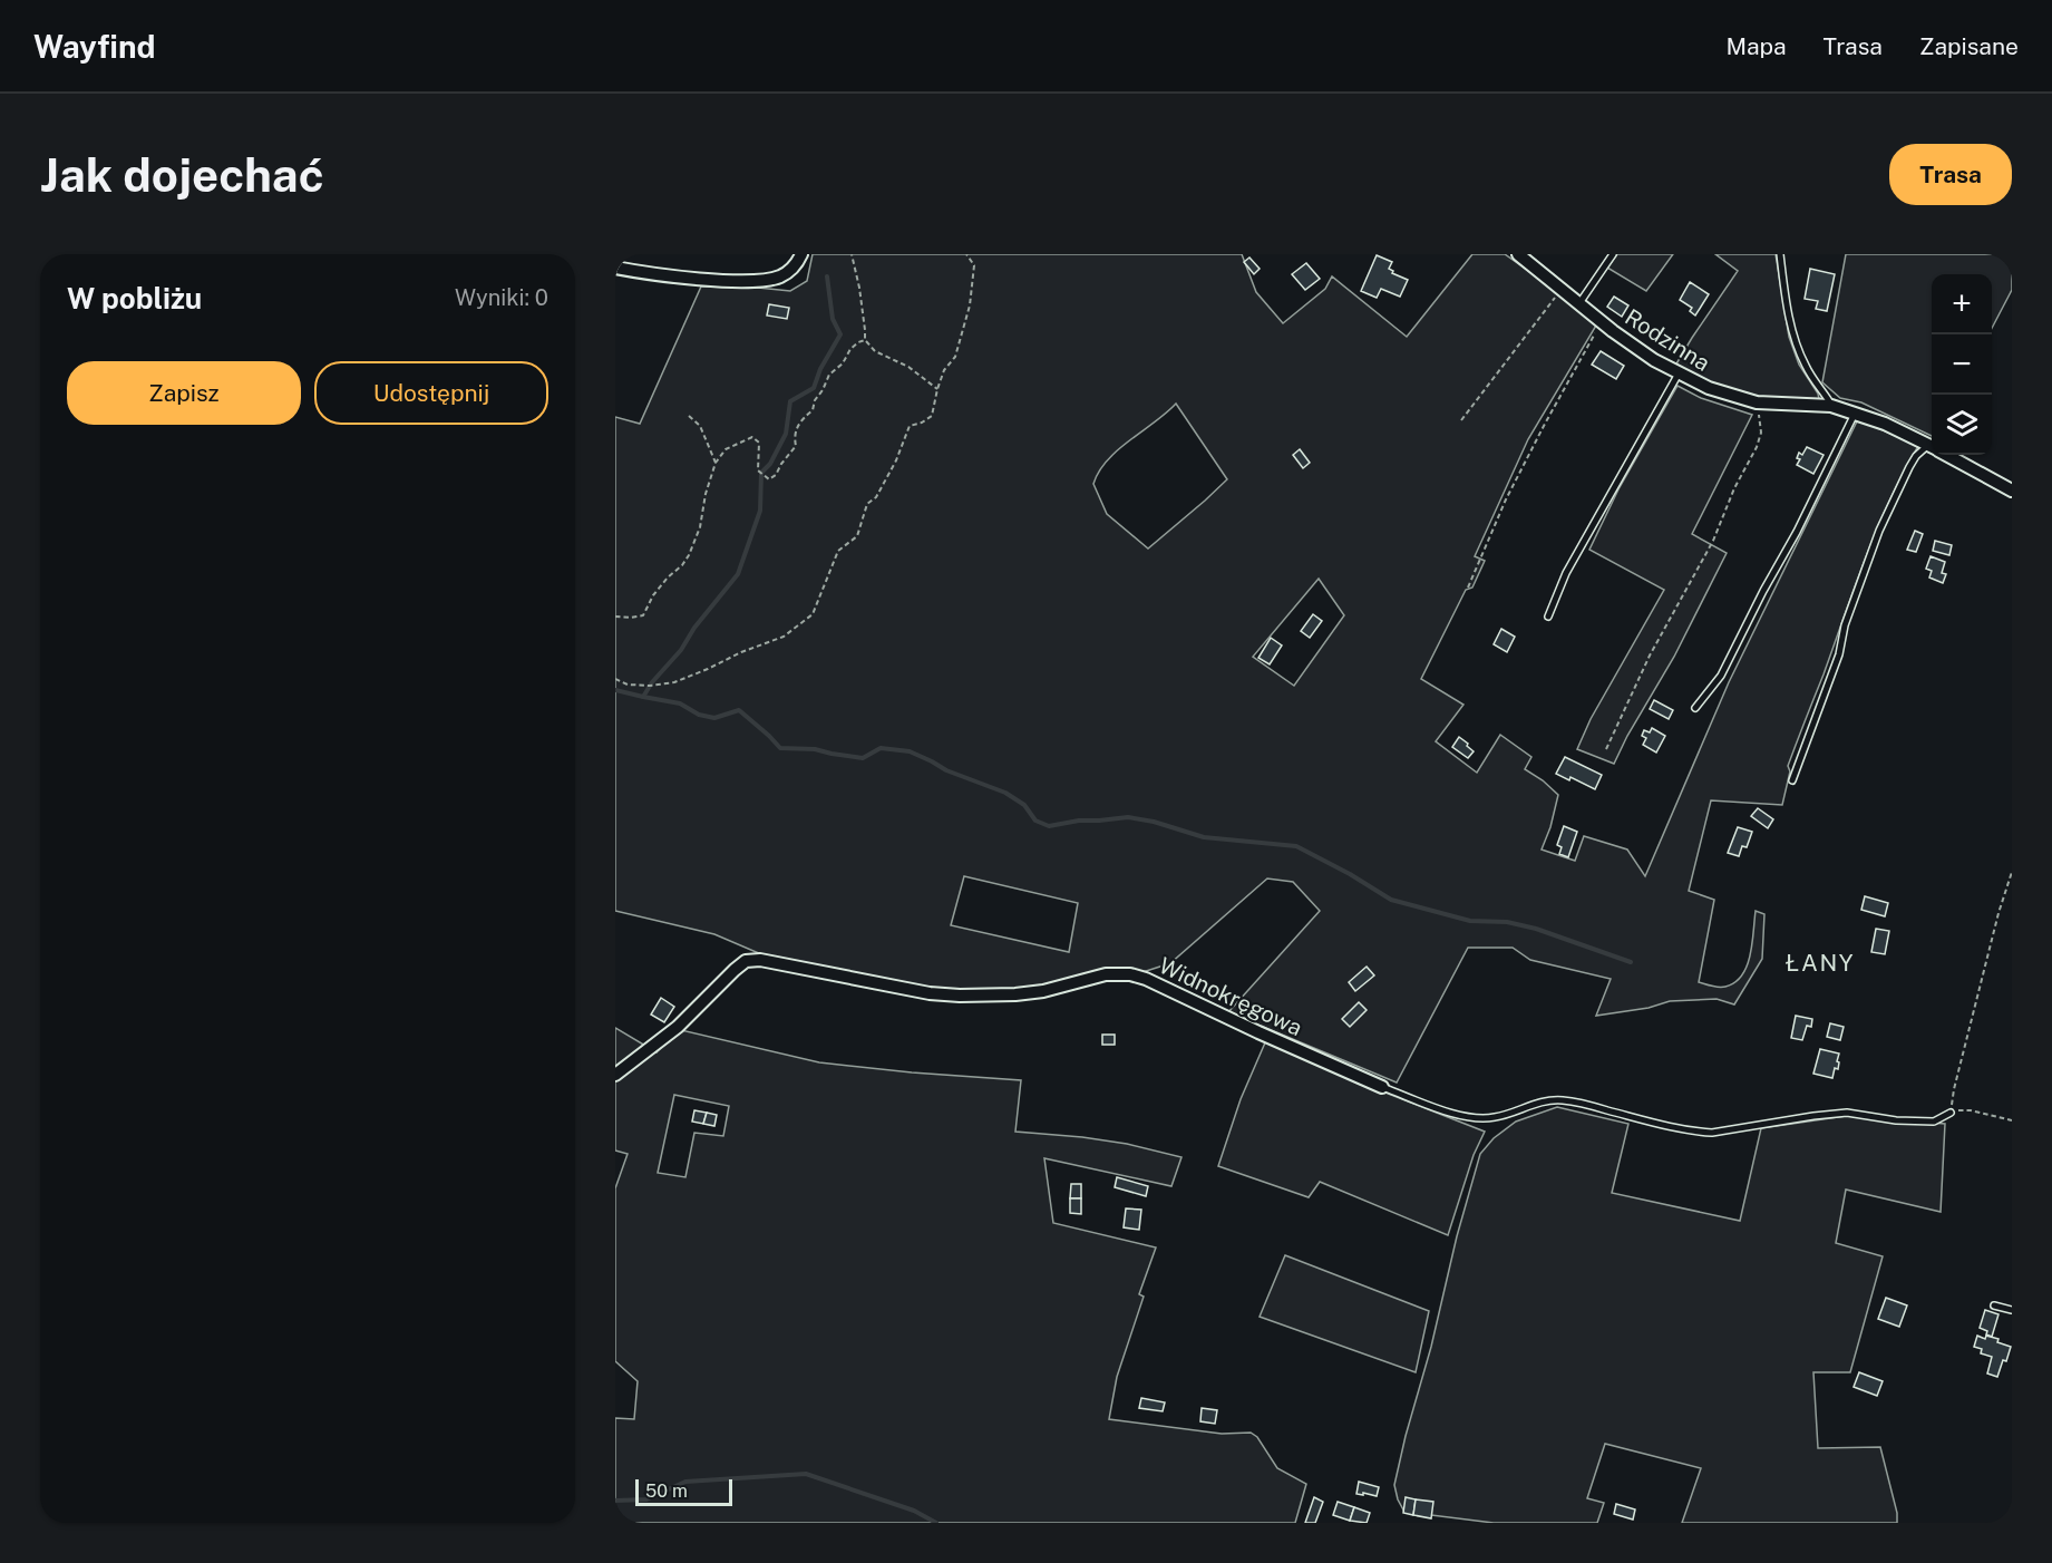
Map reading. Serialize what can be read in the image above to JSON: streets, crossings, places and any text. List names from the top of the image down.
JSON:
{
  "streets": {
    "street": ["Rodzinna", "Widnokręgowa"]
  },
  "districts": ["ŁANY"],
  "scale_bar": "50 m",
  "page": {
    "header": "Wayfind",
    "nav": ["Mapa", "Trasa", "Zapisane"],
    "buttons": [
      "Trasa",
      ["Zapisz", "Udostępnij"]
    ],
    "title": "Jak dojechać",
    "heading": ["W pobliżu", "Wyniki: 0"],
    "map_buttons": ["+", "−"],
    "scale": "50 m"
  }
}
